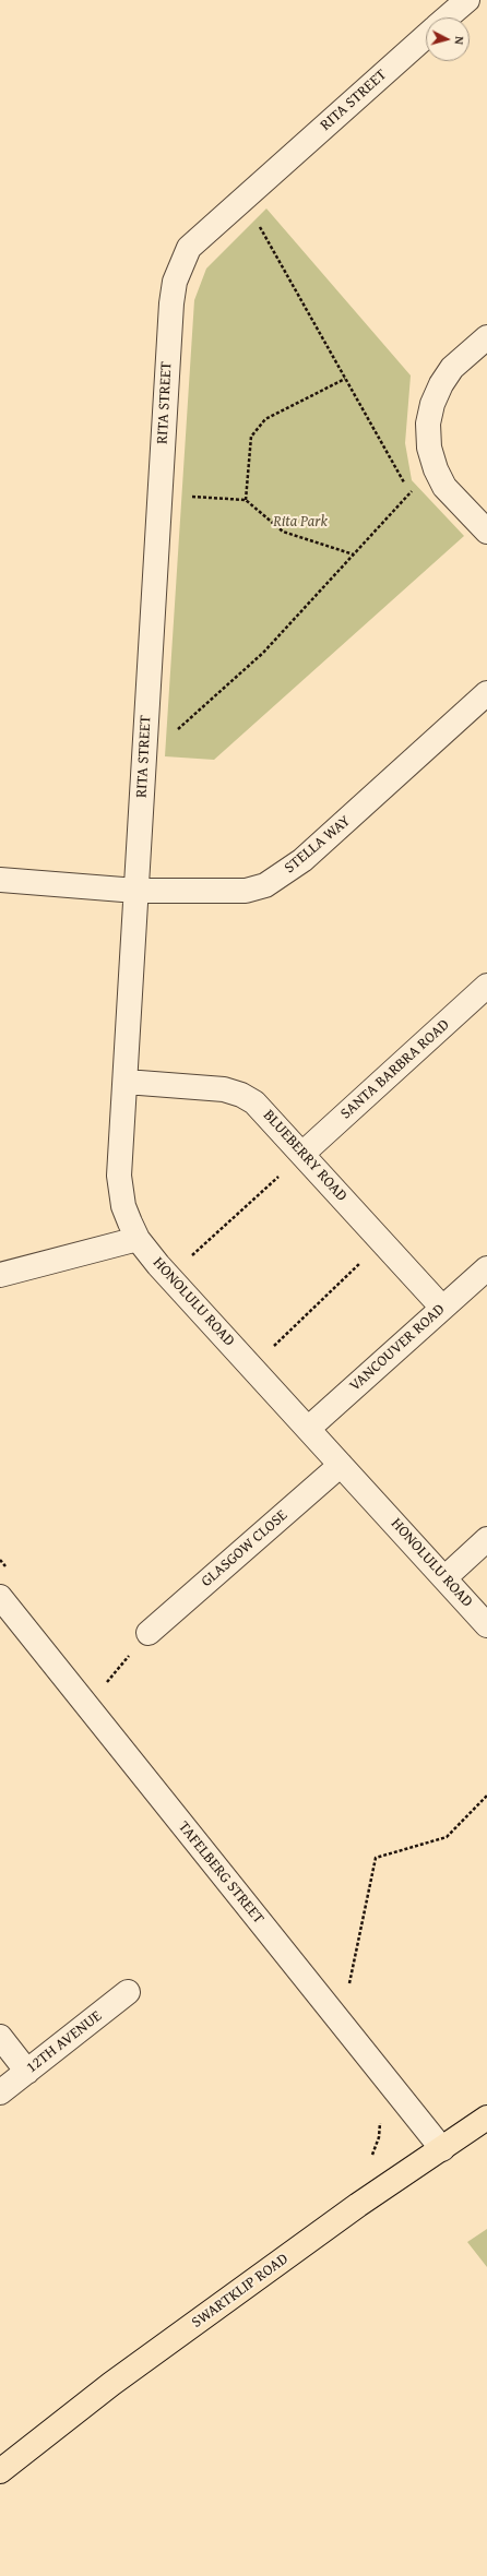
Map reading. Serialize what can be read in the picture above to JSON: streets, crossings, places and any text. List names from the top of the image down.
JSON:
{
  "streets": {
    "main road": ["SWARTKLIP ROAD"],
    "street": [
      "RITA STREET",
      "STELLA WAY",
      "SANTA BARBRA ROAD",
      "BLUEBERRY ROAD",
      "HONOLULU ROAD",
      "VANCOUVER ROAD",
      "GLASGOW CLOSE",
      "TAFELBERG STREET",
      "12TH AVENUE"
    ]
  },
  "crossings": [
    ["RITA STREET", "STELLA WAY"],
    ["RITA STREET", "HONOLULU ROAD"],
    ["STELLA WAY", "HONOLULU ROAD"],
    ["SANTA BARBRA ROAD", "BLUEBERRY ROAD"],
    ["BLUEBERRY ROAD", "HONOLULU ROAD"],
    ["BLUEBERRY ROAD", "VANCOUVER ROAD"],
    ["HONOLULU ROAD", "VANCOUVER ROAD"],
    ["HONOLULU ROAD", "GLASGOW CLOSE"],
    ["TAFELBERG STREET", "SWARTKLIP ROAD"]
  ],
  "parks": ["Rita Park"],
  "north": "right"
}
